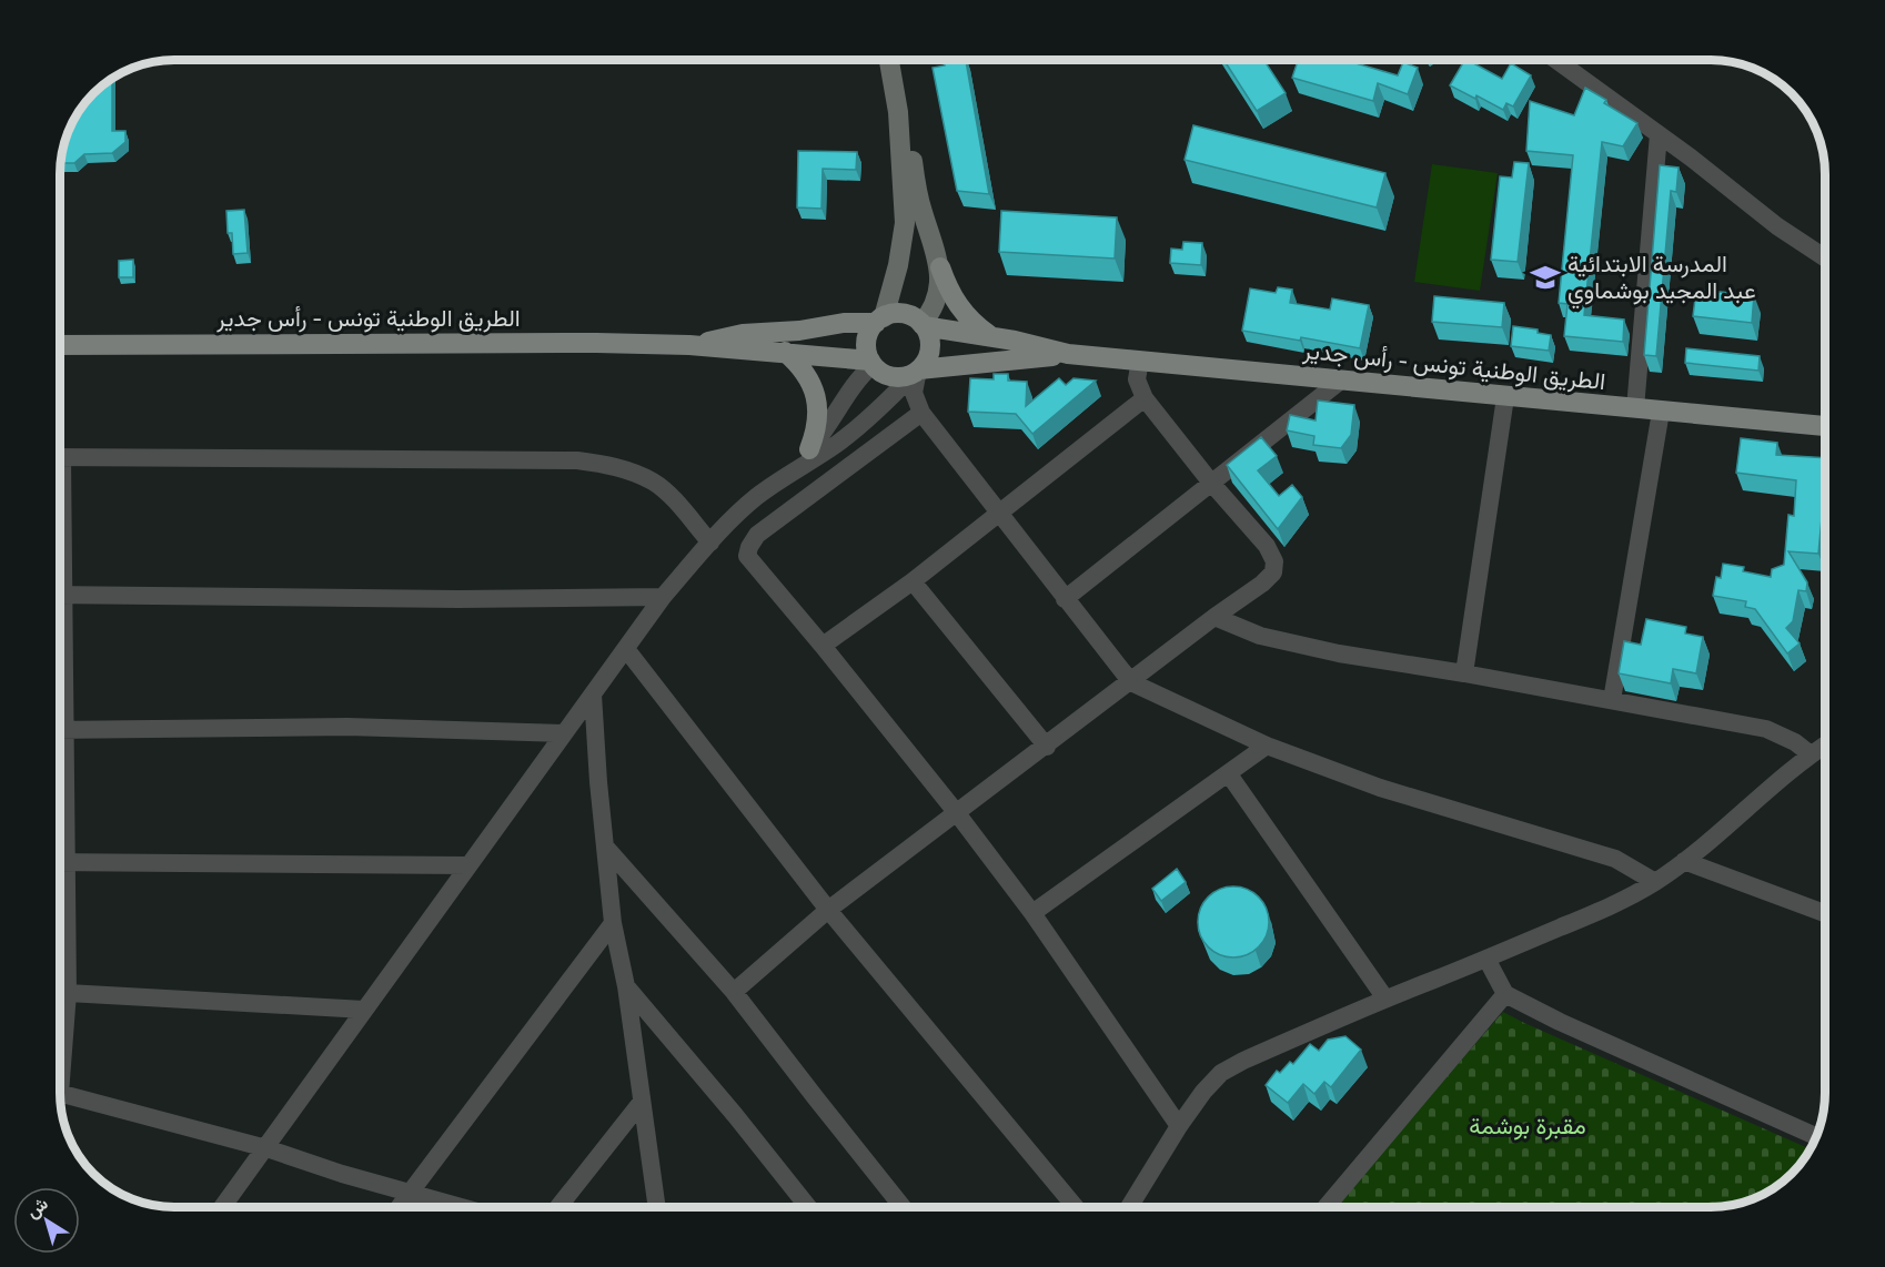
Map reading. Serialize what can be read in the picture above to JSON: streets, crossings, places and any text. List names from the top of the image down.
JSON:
{
  "streets": {
    "main road": ["الطريق الوطنية تونس - رأس جدير"]
  },
  "parks": ["مقبرة بوشمة"],
  "places": {
    "school or university": ["المدرسة الابتدائية عبد المجيد بوشماوي"]
  },
  "north": "top left"
}
